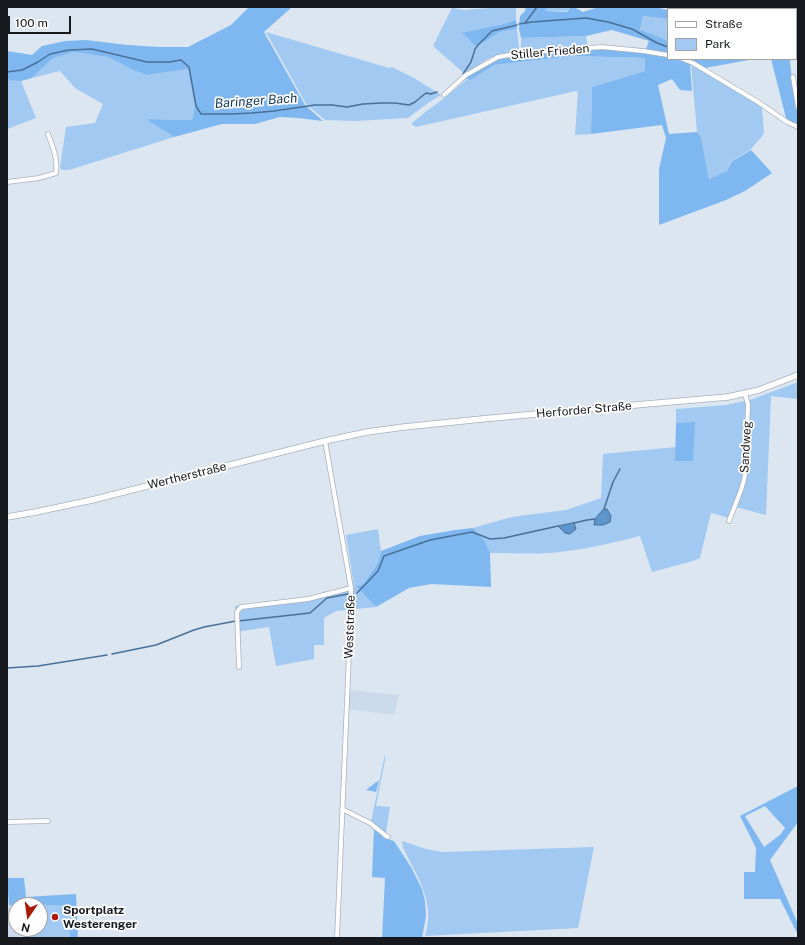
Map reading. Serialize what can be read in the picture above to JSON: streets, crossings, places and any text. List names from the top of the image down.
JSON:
{
  "streets": {
    "main road": ["Herforder Straße", "Wertherstraße"],
    "street": ["Stiller Frieden", "Sandweg", "Weststraße"]
  },
  "crossings": [
    ["Herforder Straße", "Sandweg"],
    ["Herforder Straße", "Wertherstraße"],
    ["Wertherstraße", "Weststraße"]
  ],
  "water": ["Baringer Bach"],
  "places": ["Sportplatz Westerenger"],
  "legend": ["Straße", "Park"],
  "scale_bar": "100 m",
  "north": "bottom"
}
